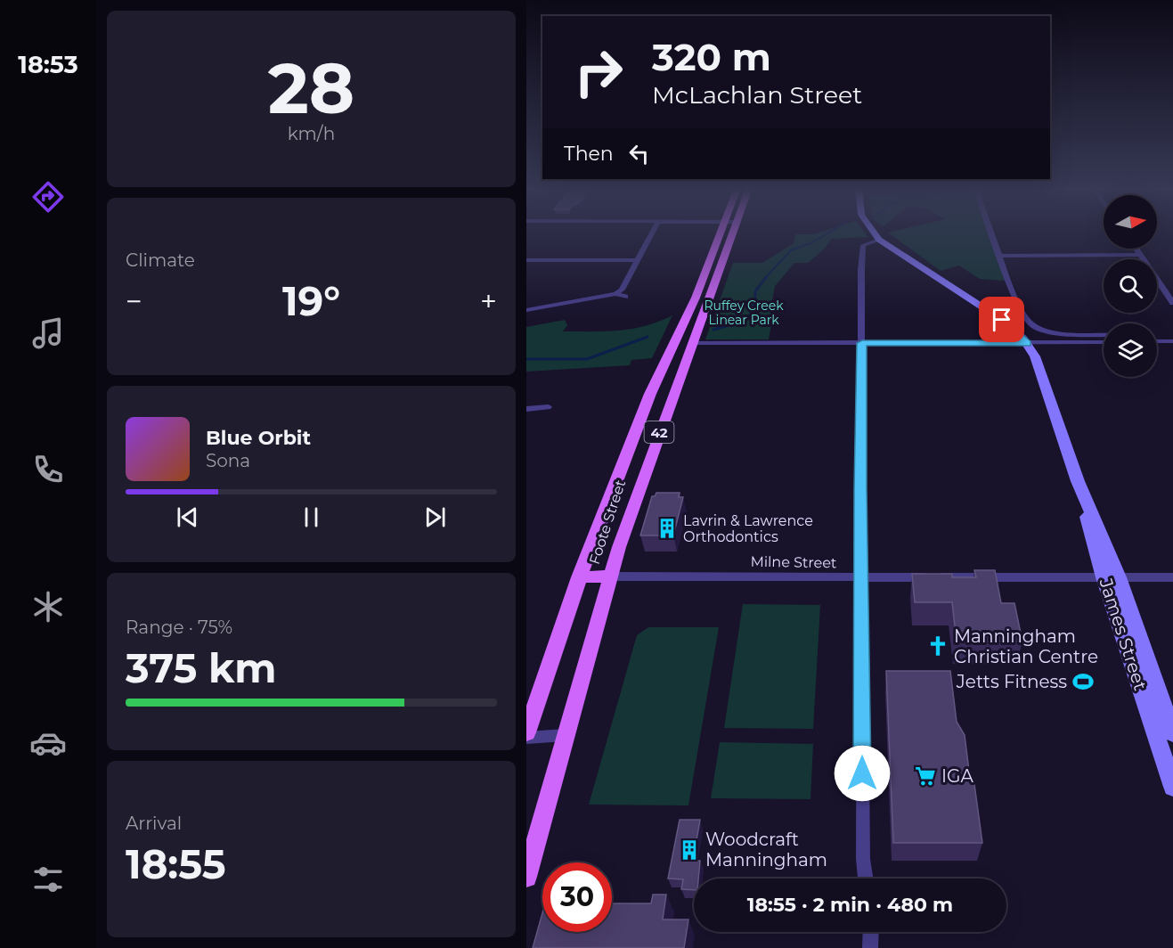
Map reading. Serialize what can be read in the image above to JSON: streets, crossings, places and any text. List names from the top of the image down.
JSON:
{
  "streets": {
    "main road": ["42", "Foote Street", "James Street"],
    "street": ["Milne Street"]
  },
  "crossings": [
    ["Foote Street", "Milne Street"],
    ["Milne Street", "James Street"]
  ],
  "parks": ["Ruffey Creek Linear Park"],
  "places": {
    "building": ["Lavrin & Lawrence Orthodontics", "Woodcraft Manningham"],
    "church": ["Manningham Christian Centre"],
    "sports": ["Jetts Fitness"],
    "supermarket": ["IGA"]
  },
  "north": "right",
  "page": {
    "tabs": "18:53",
    "tile": [
      ["28", "km/h"],
      "Climate",
      ["Range · 75%", "375 km"],
      ["Arrival", "18:55"]
    ],
    "turn": ["320 m", "McLachlan Street"],
    "then": "Then",
    "heat": ["−", "19°", "+"],
    "song": ["Blue Orbit", "Sona"],
    "limit": "30",
    "trip": "18:55 · 2 min · 480 m"
  }
}
